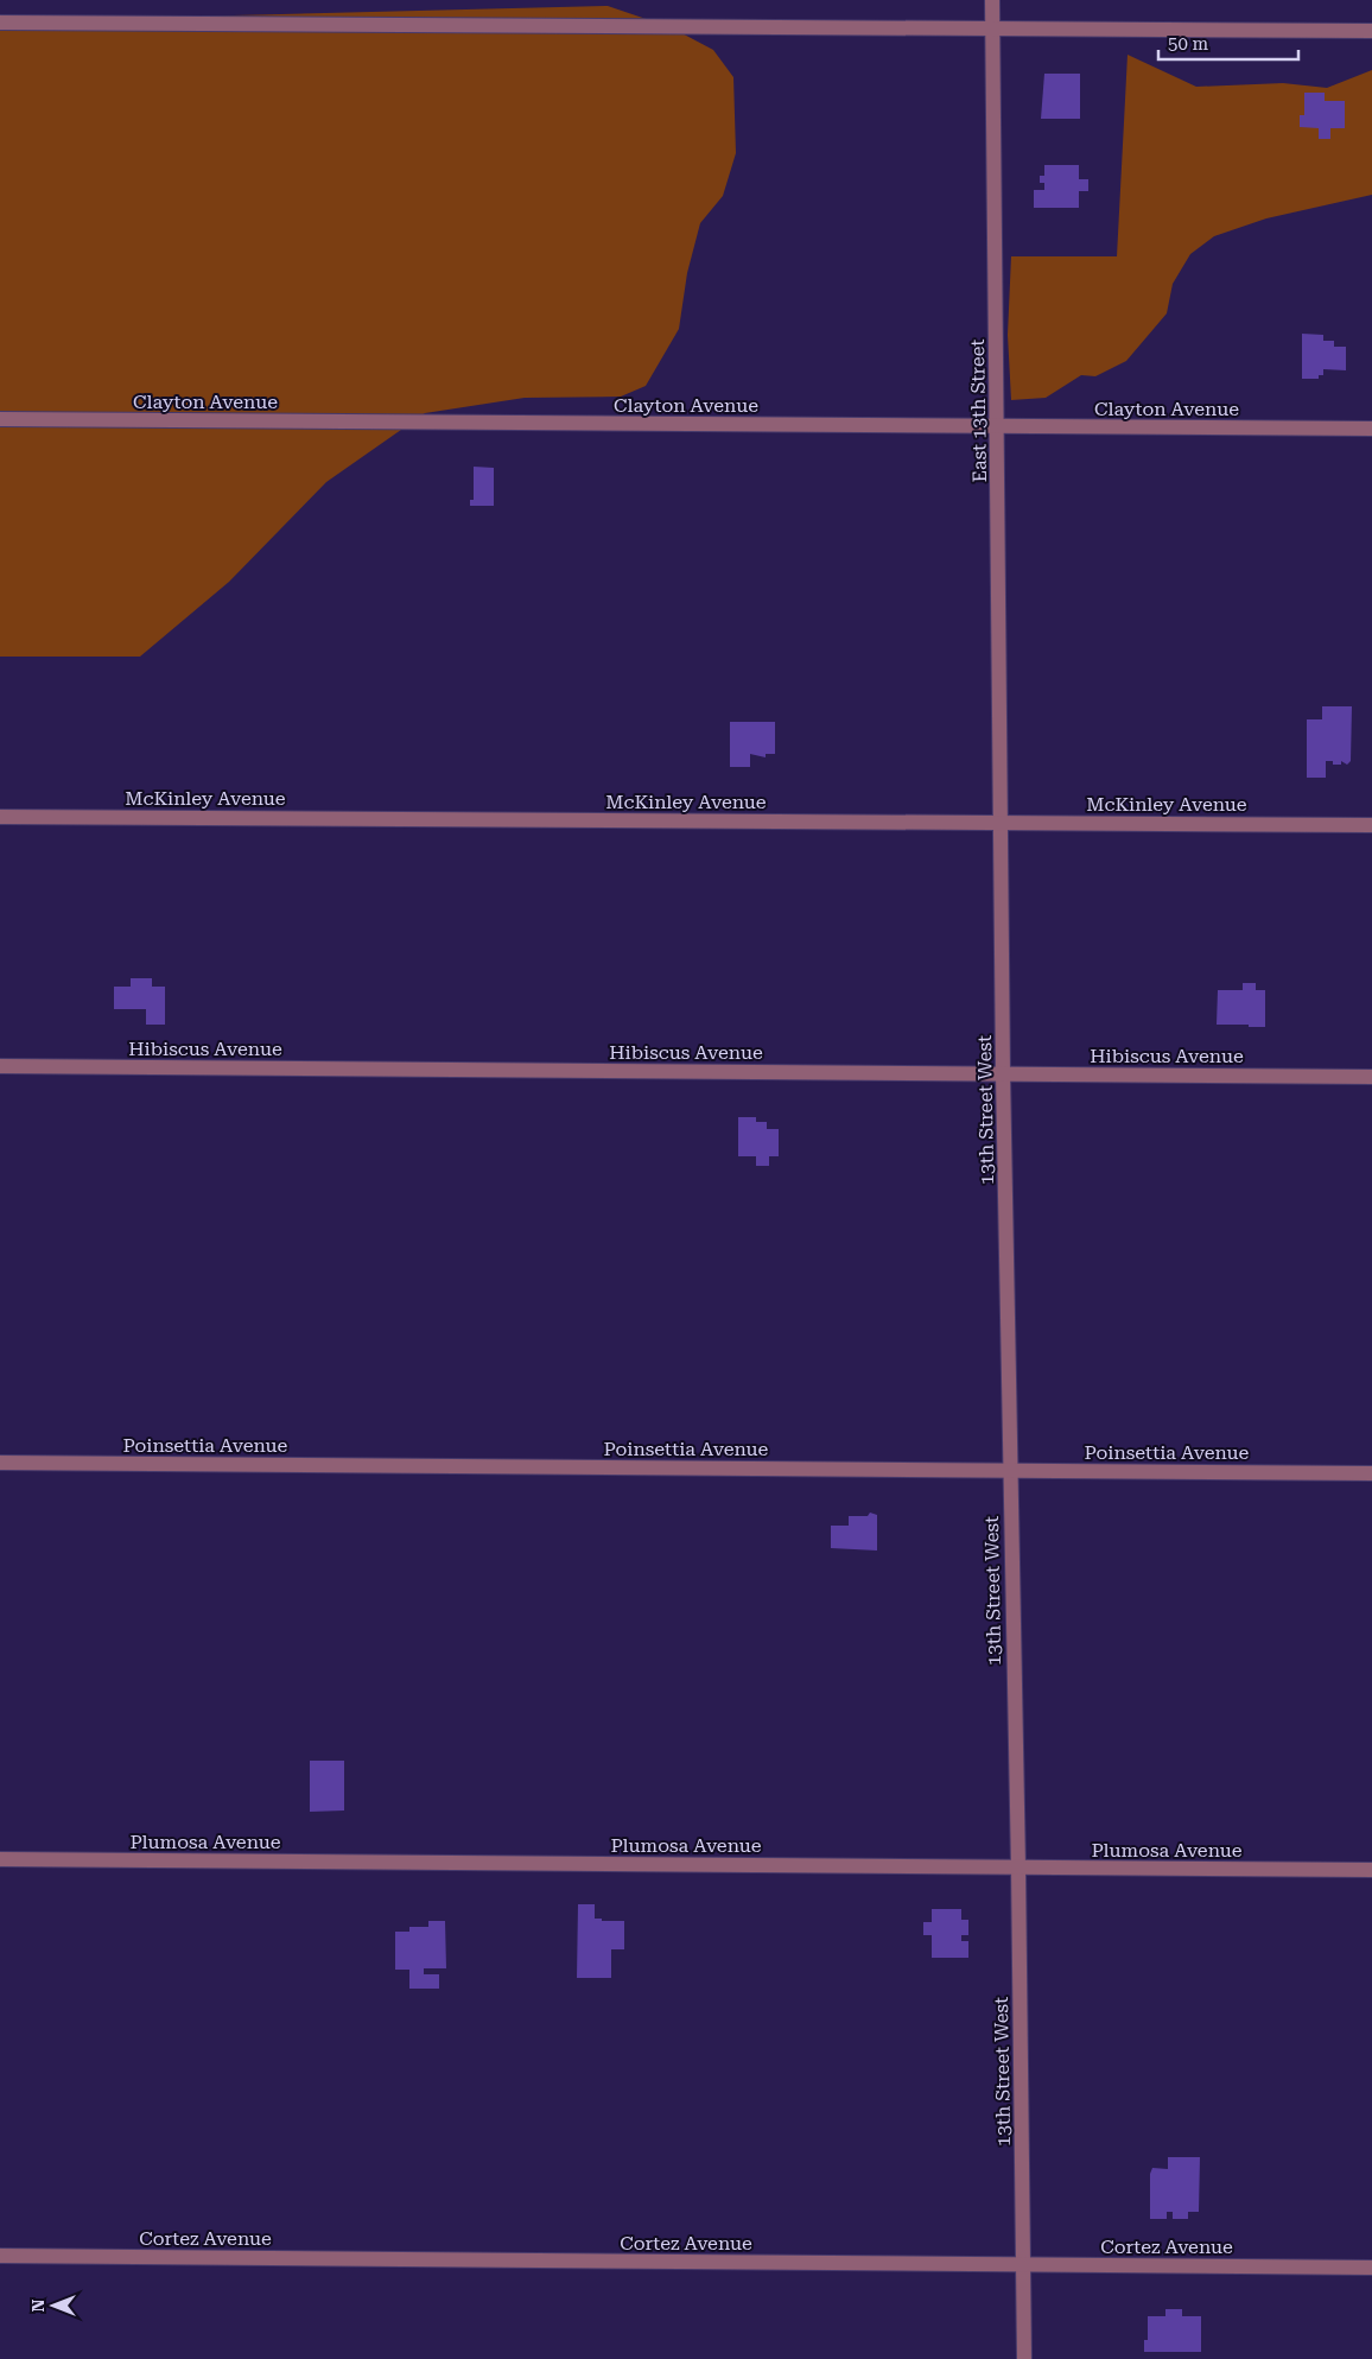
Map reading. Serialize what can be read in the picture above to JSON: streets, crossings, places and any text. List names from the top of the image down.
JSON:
{
  "streets": {
    "street": [
      "Clayton Avenue",
      "East 13th Street",
      "McKinley Avenue",
      "Hibiscus Avenue",
      "13th Street West",
      "Poinsettia Avenue",
      "Plumosa Avenue",
      "Cortez Avenue"
    ]
  },
  "crossings": [
    ["Clayton Avenue", "East 13th Street"],
    ["East 13th Street", "McKinley Avenue"],
    ["East 13th Street", "13th Street West"],
    ["McKinley Avenue", "13th Street West"],
    ["Hibiscus Avenue", "13th Street West"],
    ["13th Street West", "Poinsettia Avenue"],
    ["13th Street West", "Plumosa Avenue"],
    ["13th Street West", "Cortez Avenue"]
  ],
  "scale_bar": "50 m",
  "north": "left"
}
